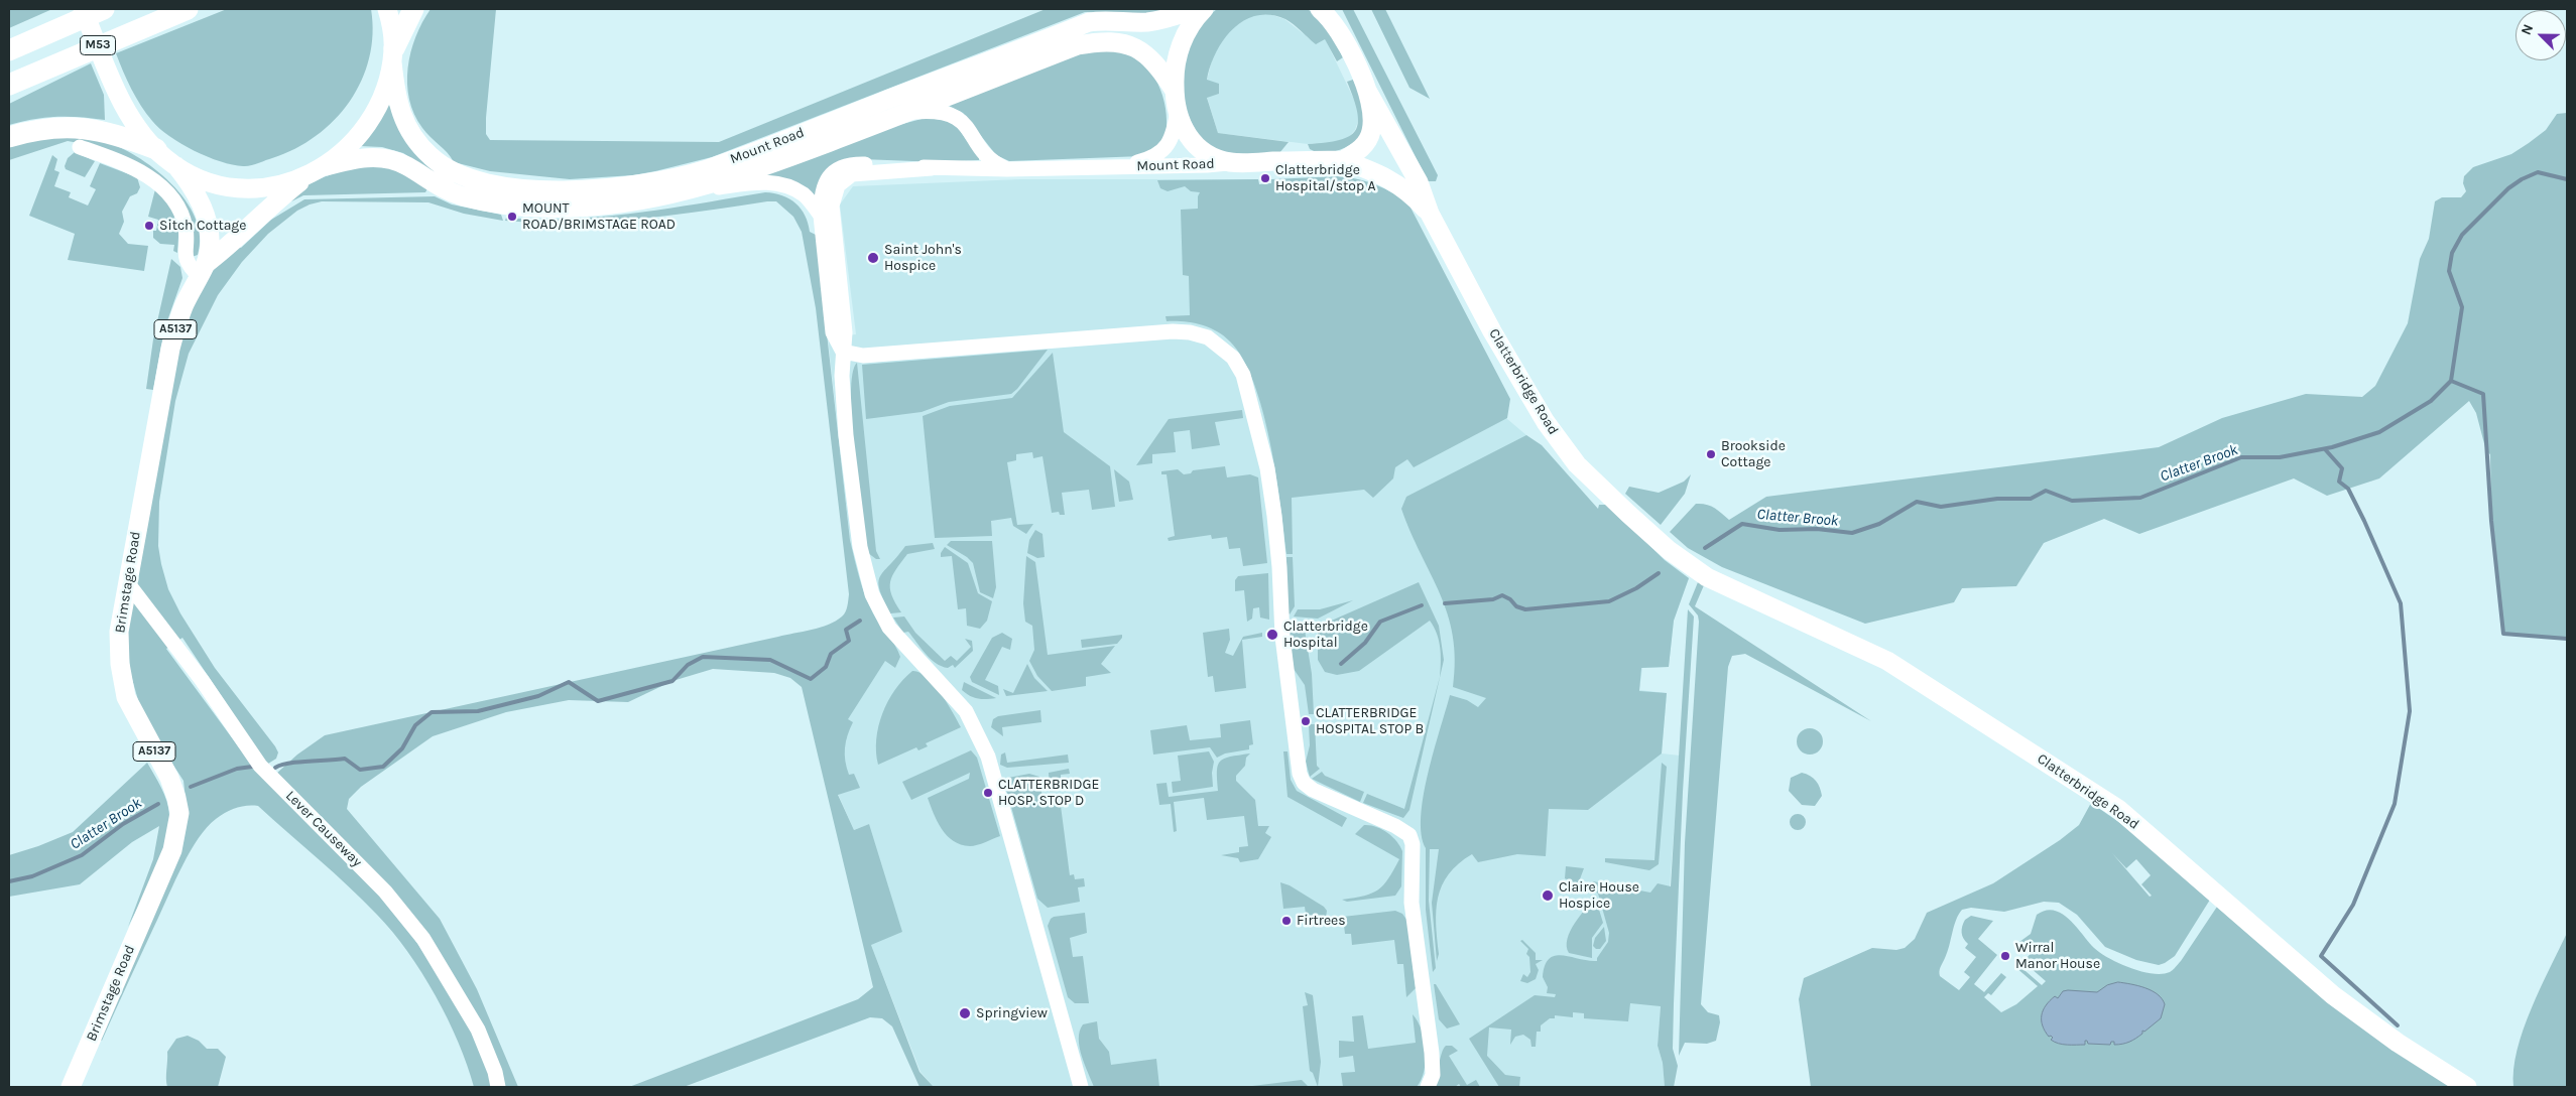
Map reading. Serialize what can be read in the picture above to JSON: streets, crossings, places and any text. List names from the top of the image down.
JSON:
{
  "streets": {
    "highway": ["M53"],
    "main road": [
      "Mount Road",
      "A5137",
      "Clatterbridge Road",
      "Brimstage Road"
    ],
    "street": ["Lever Causeway"]
  },
  "crossings": [
    ["Brimstage Road", "Lever Causeway"]
  ],
  "water": ["Clatter Brook"],
  "places": [
    "Clatterbridge Hospital/stop A",
    "MOUNT ROAD/BRIMSTAGE ROAD",
    "Sitch Cottage",
    "Saint John's Hospice",
    "Brookside Cottage",
    "Clatterbridge Hospital",
    "CLATTERBRIDGE HOSPITAL STOP B",
    "CLATTERBRIDGE HOSP. STOP D",
    "Claire House Hospice",
    "Firtrees",
    "Wirral Manor House",
    "Springview"
  ],
  "north": "top left"
}
